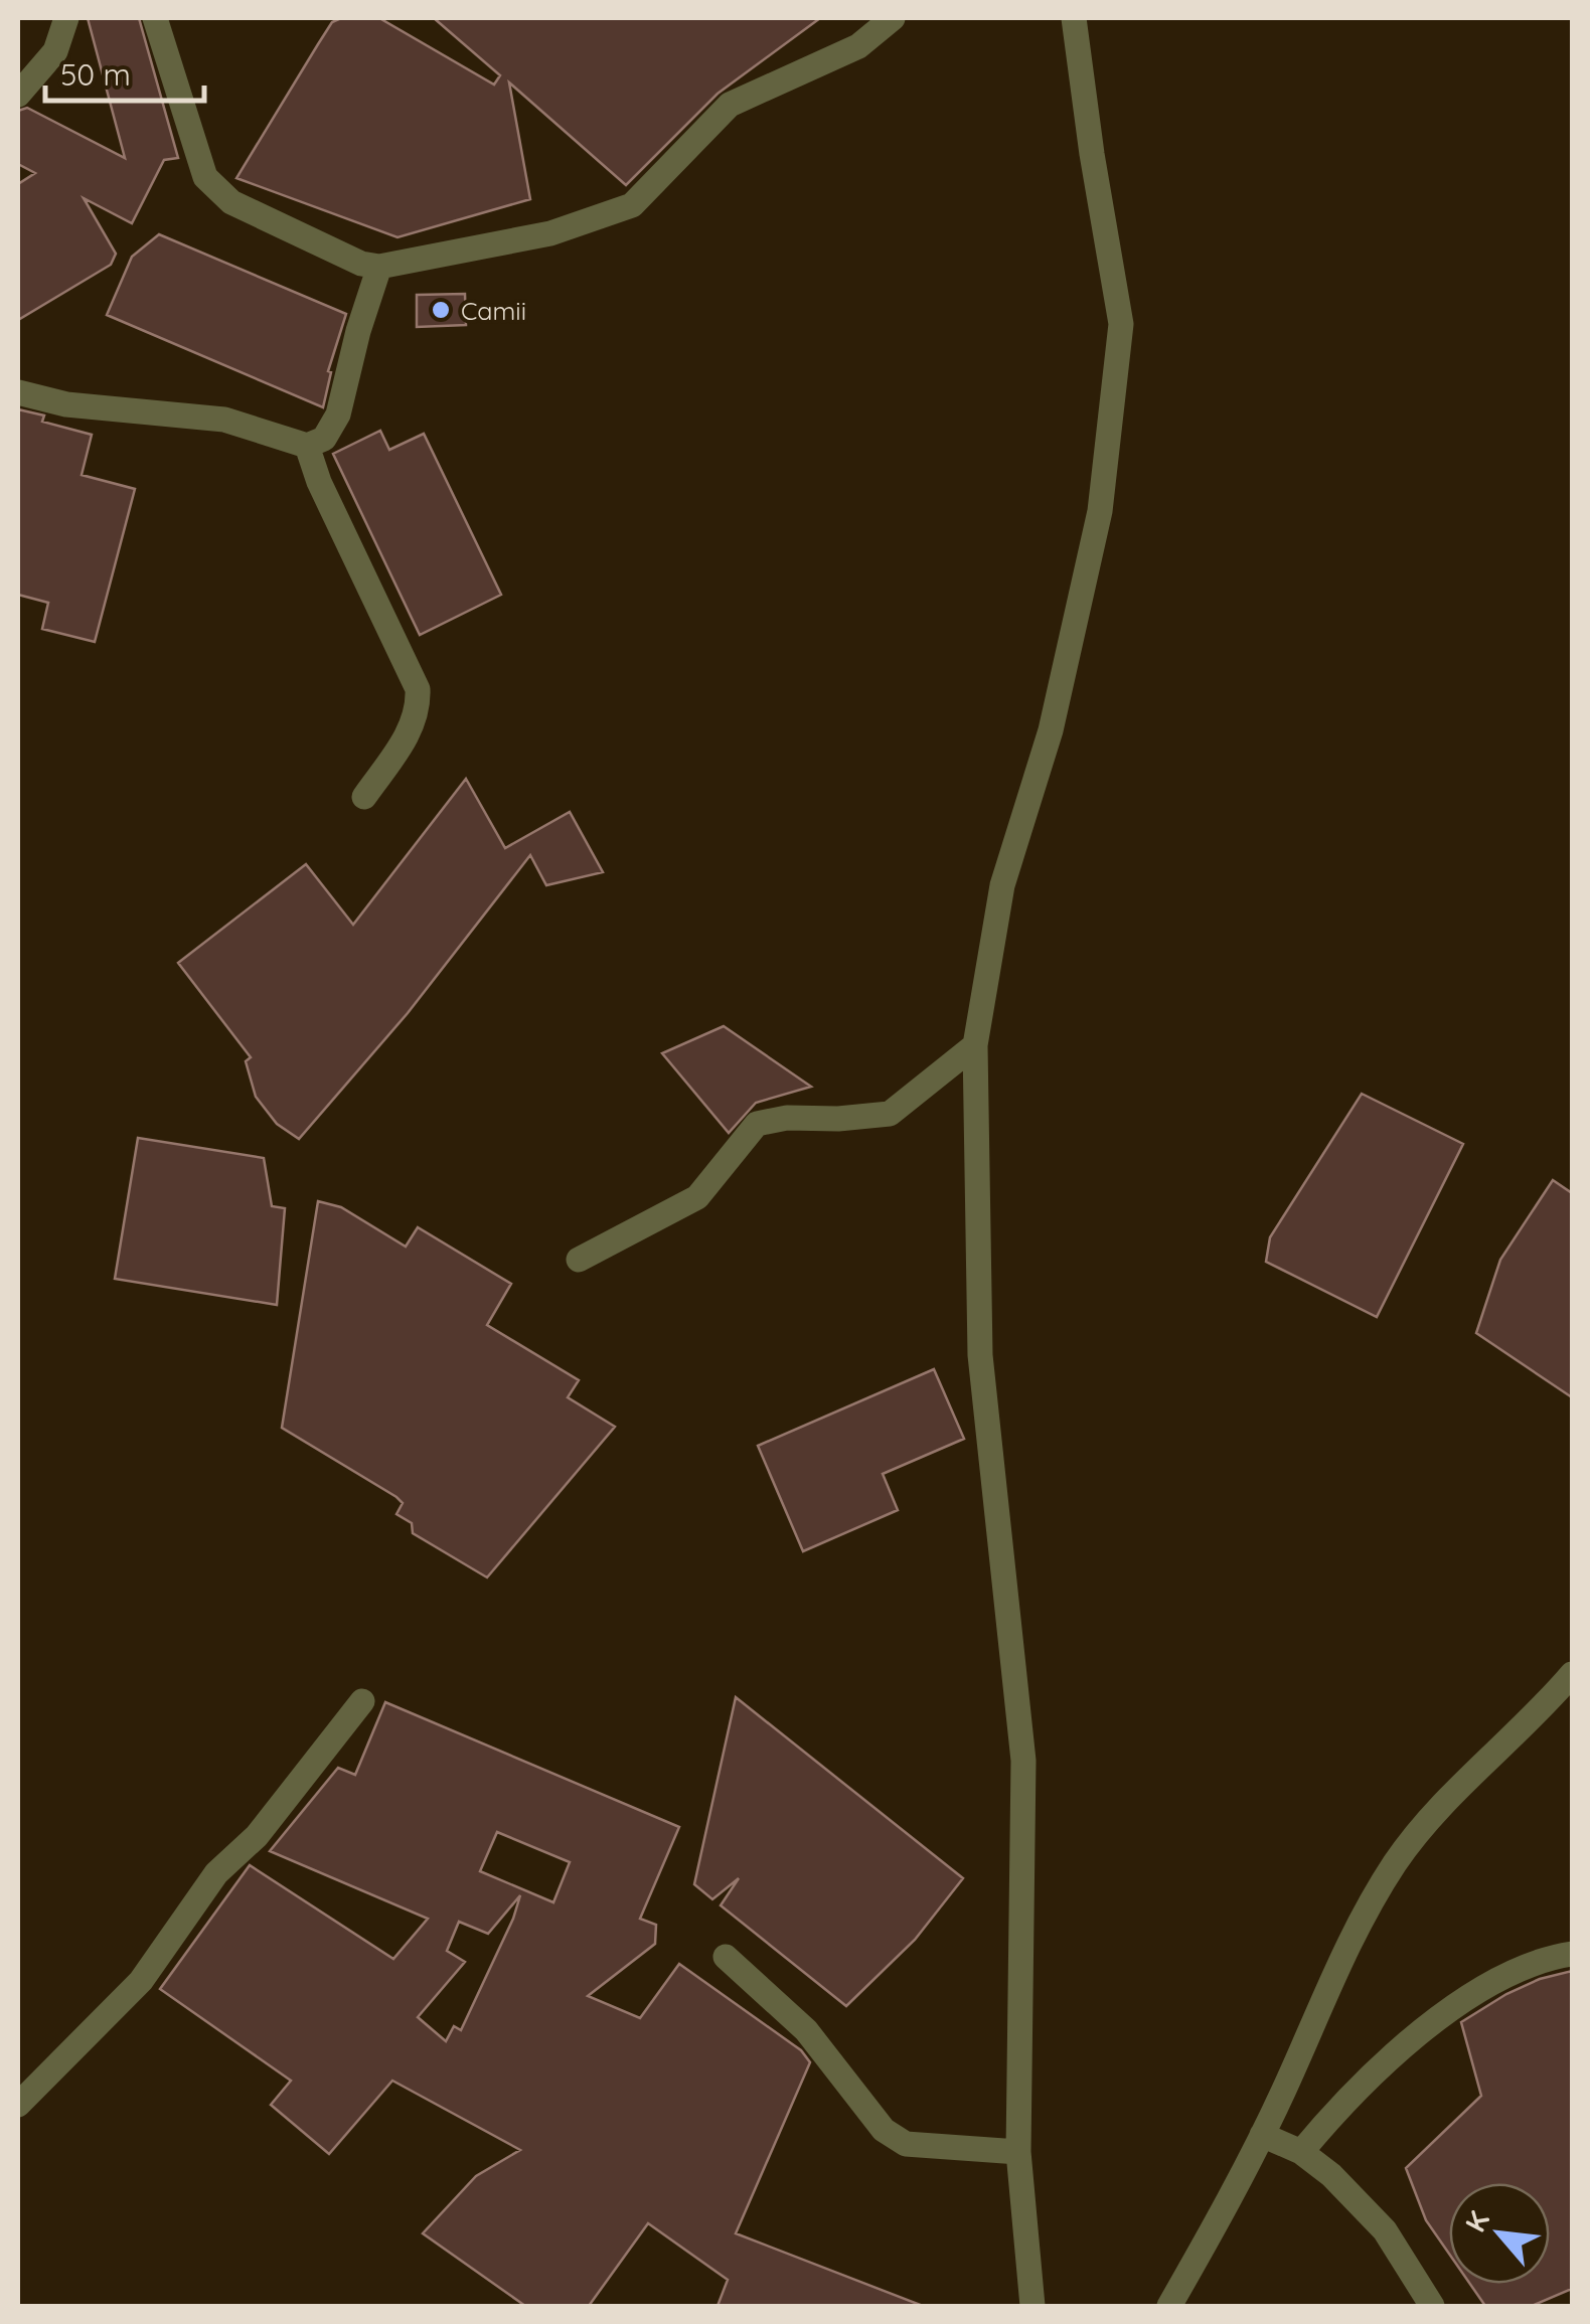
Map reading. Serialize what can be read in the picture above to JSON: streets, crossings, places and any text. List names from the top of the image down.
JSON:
{
  "places": ["Camii"],
  "scale_bar": "50 m",
  "north": "top left"
}
